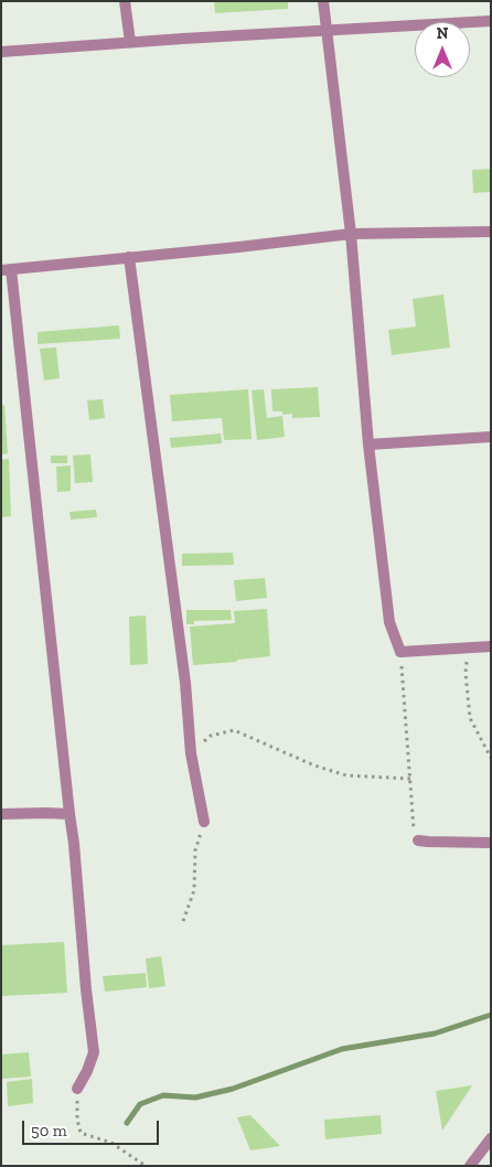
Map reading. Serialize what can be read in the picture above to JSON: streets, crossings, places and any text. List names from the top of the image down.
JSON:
{
  "scale_bar": "50 m",
  "north": "top"
}
